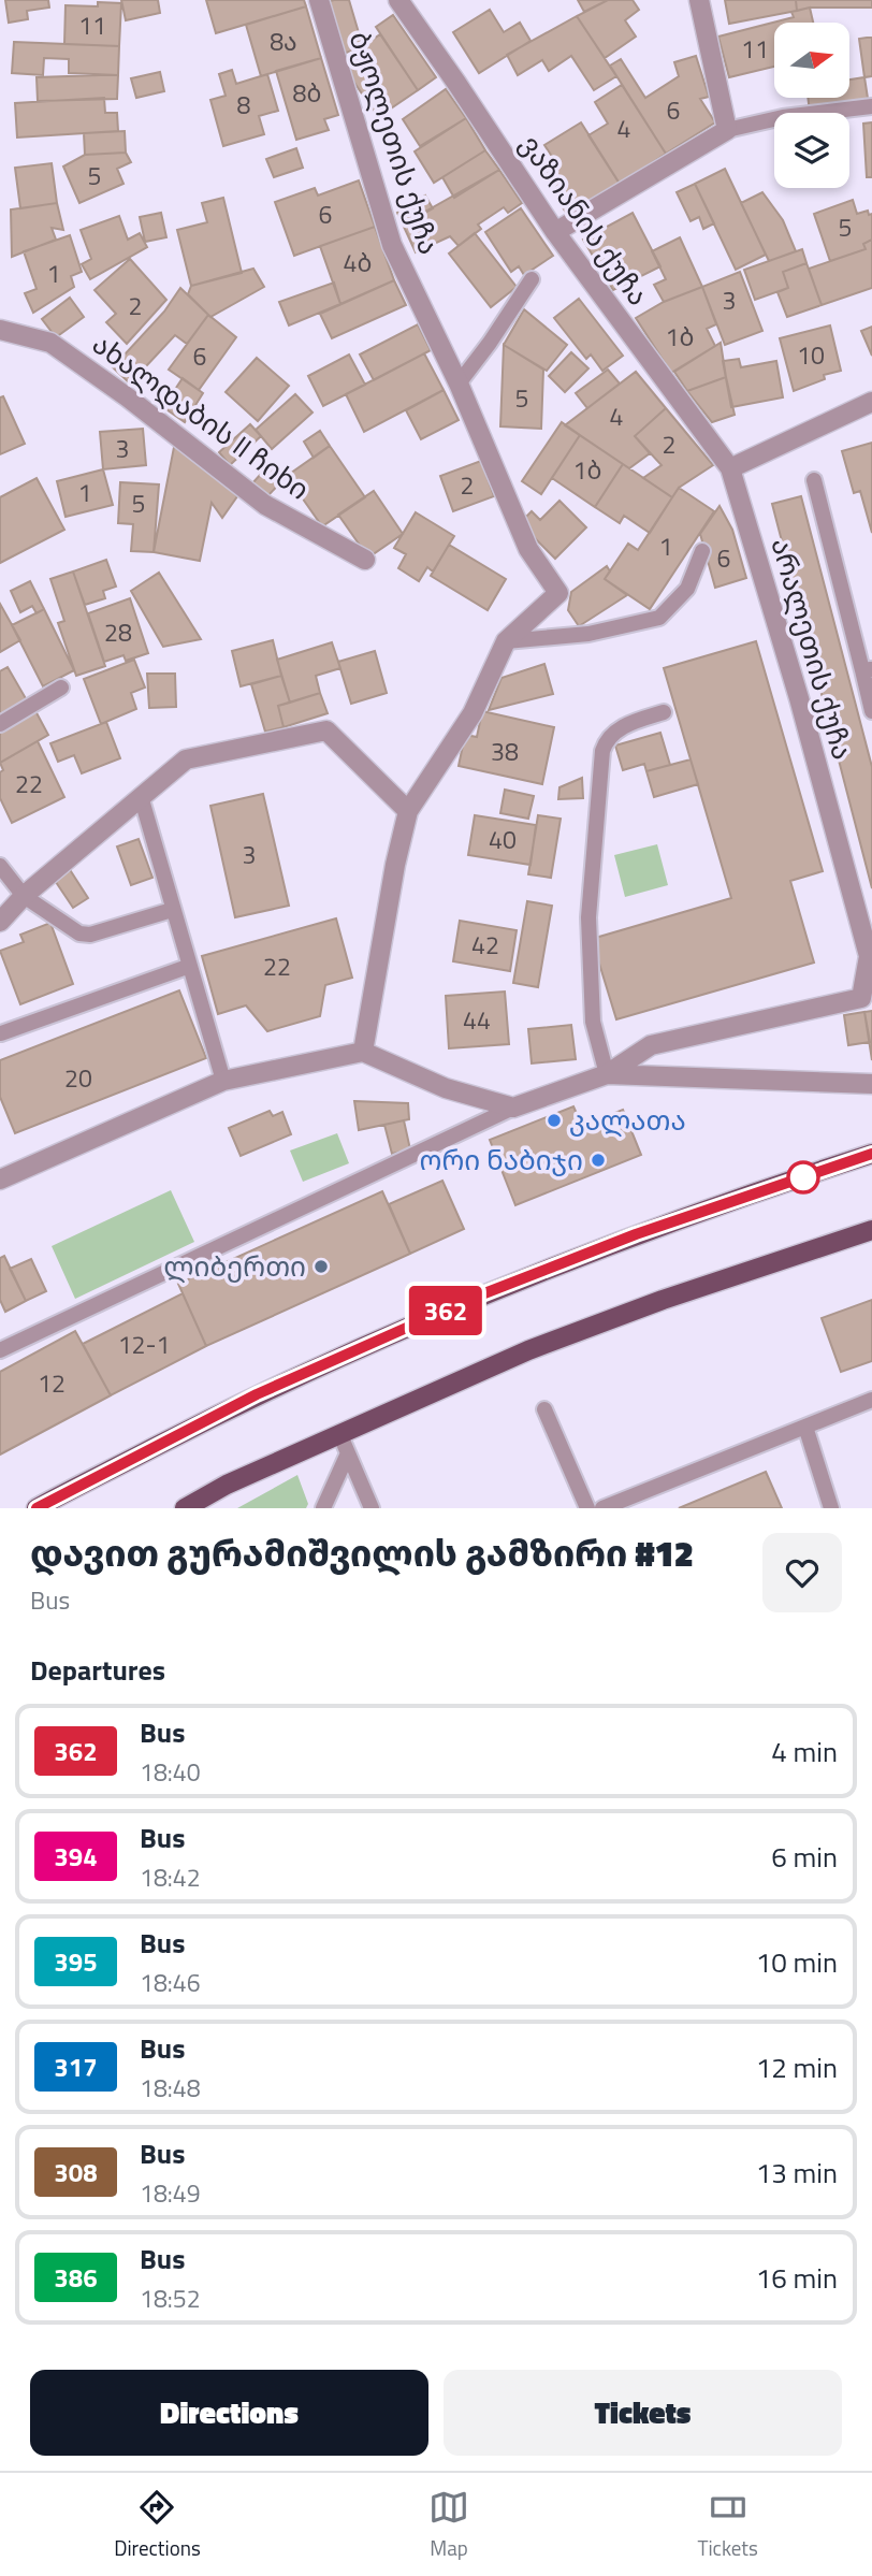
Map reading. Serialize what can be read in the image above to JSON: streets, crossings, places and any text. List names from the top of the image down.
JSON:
{
  "streets": {
    "street": [
      "ბჟოლეთის ქუჩა",
      "ვაზიანის ქუჩა",
      "ახალდაბის II ჩიხი",
      "არალეთის ქუჩა"
    ]
  },
  "crossings": [
    ["ვაზიანის ქუჩა", "არალეთის ქუჩა"]
  ],
  "places": ["კალათა", "ორი ნაბიჯი", "ლიბერთი"],
  "lines": ["bus line 362"],
  "house_numbers": [
    "11",
    "8ა",
    "11",
    "8ბ",
    "8",
    "6",
    "4",
    "5",
    "6",
    "5",
    "4ბ",
    "1",
    "3",
    "2",
    "1ბ",
    "10",
    "6",
    "5",
    "4",
    "2",
    "3",
    "1ბ",
    "2",
    "1",
    "5",
    "1",
    "6",
    "28",
    "38",
    "22",
    "40",
    "3",
    "42",
    "22",
    "44",
    "20",
    "12-1",
    "12"
  ],
  "north": "right",
  "page": {
    "on_map": "362",
    "heading": [
      ["დავით გურამიშვილის გამზირი #12", "Bus"],
      "Departures"
    ],
    "list": [
      {
        "mark": "362",
        "name": "Bus",
        "note": "18:40",
        "value": "4 min"
      },
      {
        "mark": "394",
        "name": "Bus",
        "note": "18:42",
        "value": "6 min"
      },
      {
        "mark": "395",
        "name": "Bus",
        "note": "18:46",
        "value": "10 min"
      },
      {
        "mark": "317",
        "name": "Bus",
        "note": "18:48",
        "value": "12 min"
      },
      {
        "mark": "308",
        "name": "Bus",
        "note": "18:49",
        "value": "13 min"
      },
      {
        "mark": "386",
        "name": "Bus",
        "note": "18:52",
        "value": "16 min"
      }
    ],
    "buttons": ["Directions", "Tickets"],
    "tabs": ["Directions", "Map", "Tickets"]
  }
}
